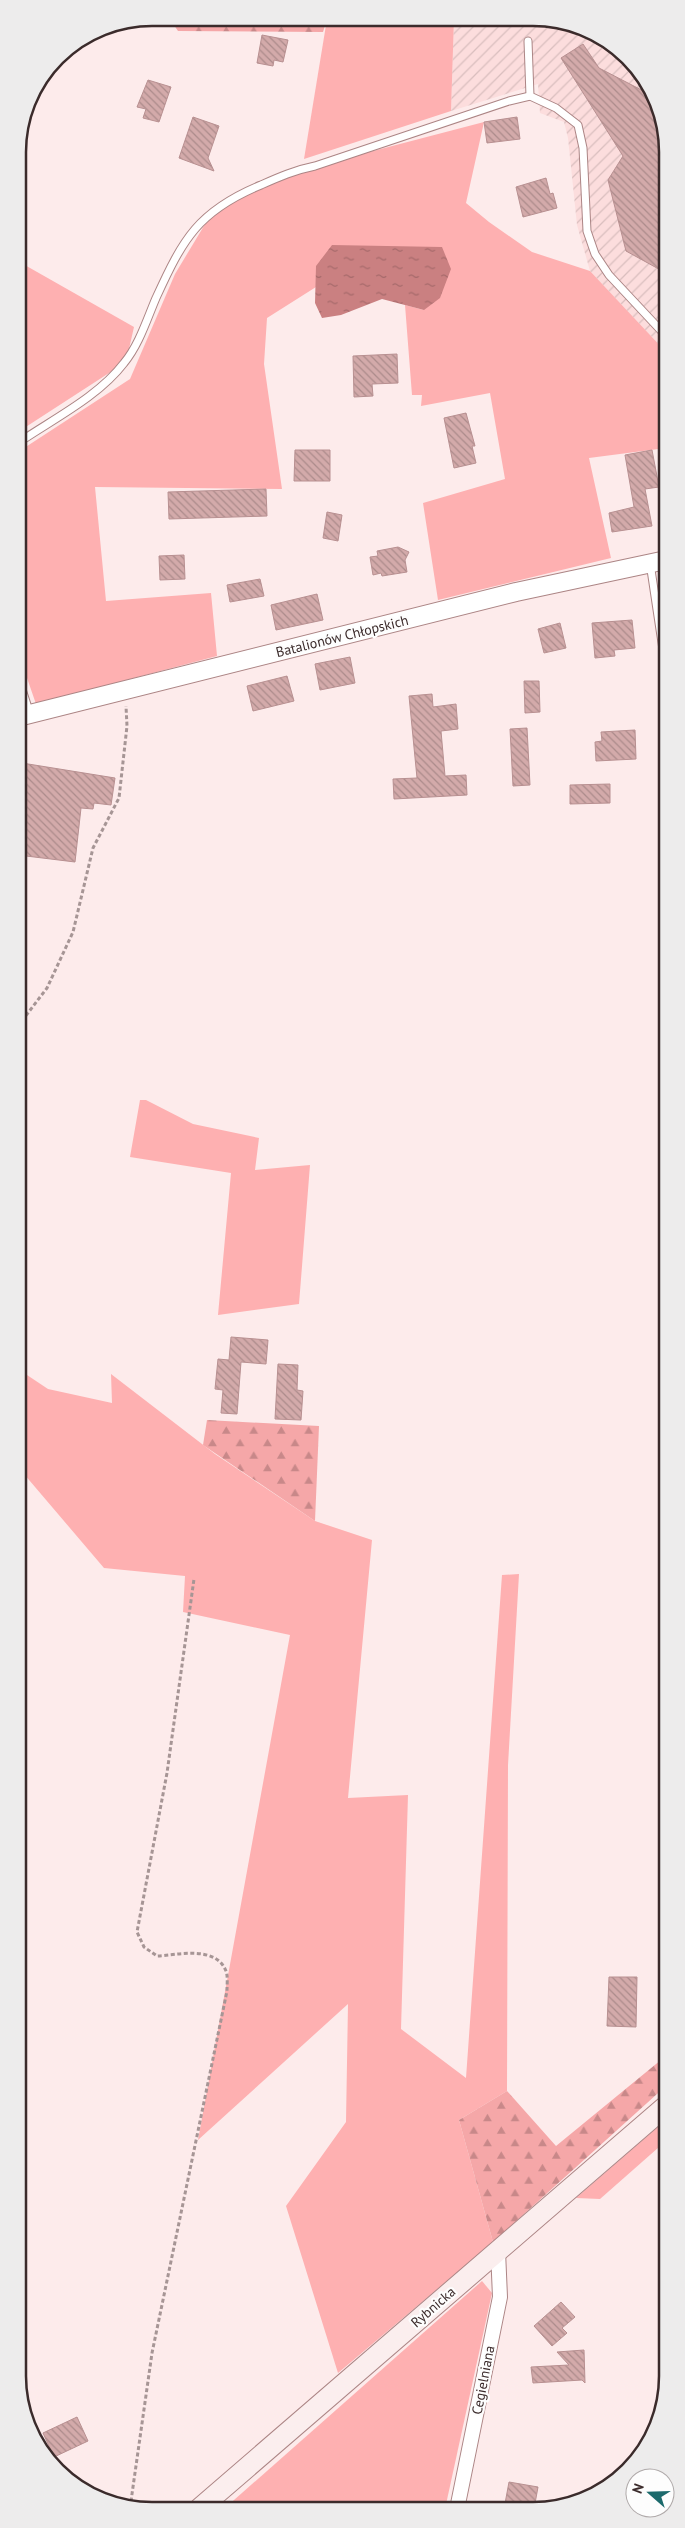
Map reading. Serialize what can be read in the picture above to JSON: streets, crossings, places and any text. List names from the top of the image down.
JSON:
{
  "streets": {
    "main road": ["Rybnicka"],
    "street": ["Batalionów Chłopskich", "Cegielniana"]
  },
  "crossings": [
    ["Rybnicka", "Cegielniana"]
  ],
  "north": "left"
}
